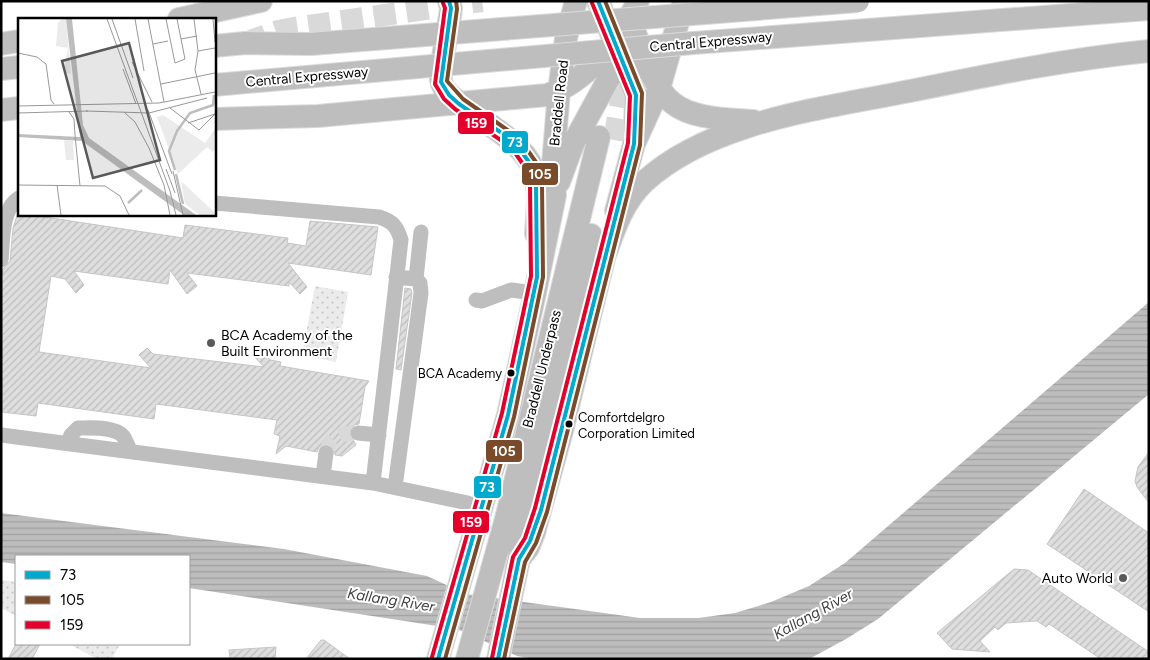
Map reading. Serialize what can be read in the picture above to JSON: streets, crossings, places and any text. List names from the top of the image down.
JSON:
{
  "streets": {
    "highway": ["Central Expressway", "Braddell Road", "Braddell Underpass"]
  },
  "water": ["Kallang River"],
  "places": [
    "BCA Academy of the Built Environment",
    "BCA Academy",
    "Comfortdelgro Corporation Limited",
    "Auto World"
  ],
  "lines": ["transit line 73", "transit line 105", "transit line 159"],
  "legend": ["73", "105", "159"]
}
